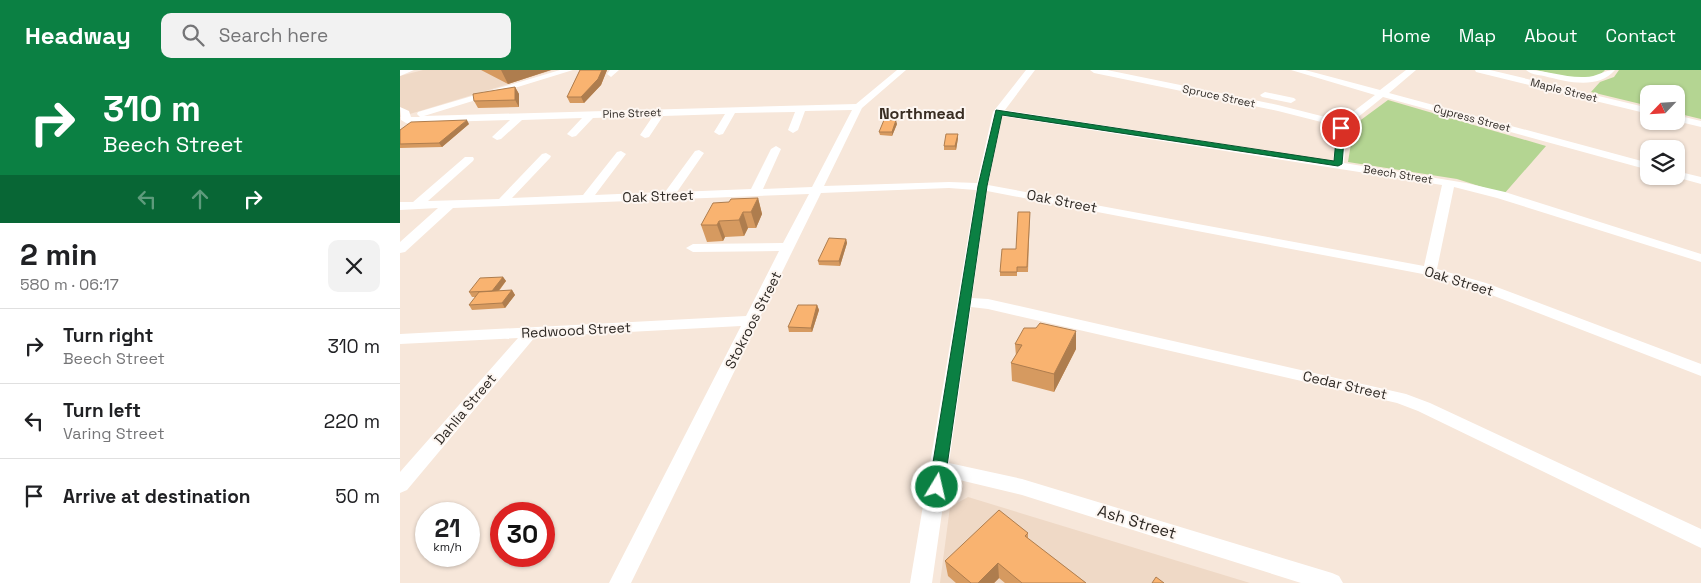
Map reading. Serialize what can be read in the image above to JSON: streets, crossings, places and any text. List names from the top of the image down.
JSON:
{
  "streets": {
    "street": [
      "Maple Street",
      "Spruce Street",
      "Pine Street",
      "Cypress Street",
      "Beech Street",
      "Oak Street",
      "Stokroos Street",
      "Redwood Street",
      "Cedar Street",
      "Dahlia Street",
      "Ash Street"
    ]
  },
  "crossings": [
    ["Pine Street", "Stokroos Street"],
    ["Oak Street", "Stokroos Street"],
    ["Stokroos Street", "Redwood Street"],
    ["Redwood Street", "Dahlia Street"]
  ],
  "districts": ["Northmead"],
  "north": "bottom left",
  "page": {
    "header": "Headway",
    "search": "Search here",
    "nav": [
      "Home",
      "Map",
      "About",
      "Contact"
    ],
    "turn": ["310 m", "Beech Street"],
    "heading": ["2 min", "580 m · 06:17"],
    "list": [
      {
        "name": "Turn right",
        "note": "Beech Street",
        "value": "310 m"
      },
      {
        "name": "Turn left",
        "note": "Varing Street",
        "value": "220 m"
      },
      {
        "name": "Arrive at destination",
        "value": "50 m"
      }
    ],
    "speed": "21 km/h",
    "limit": "30"
  }
}
